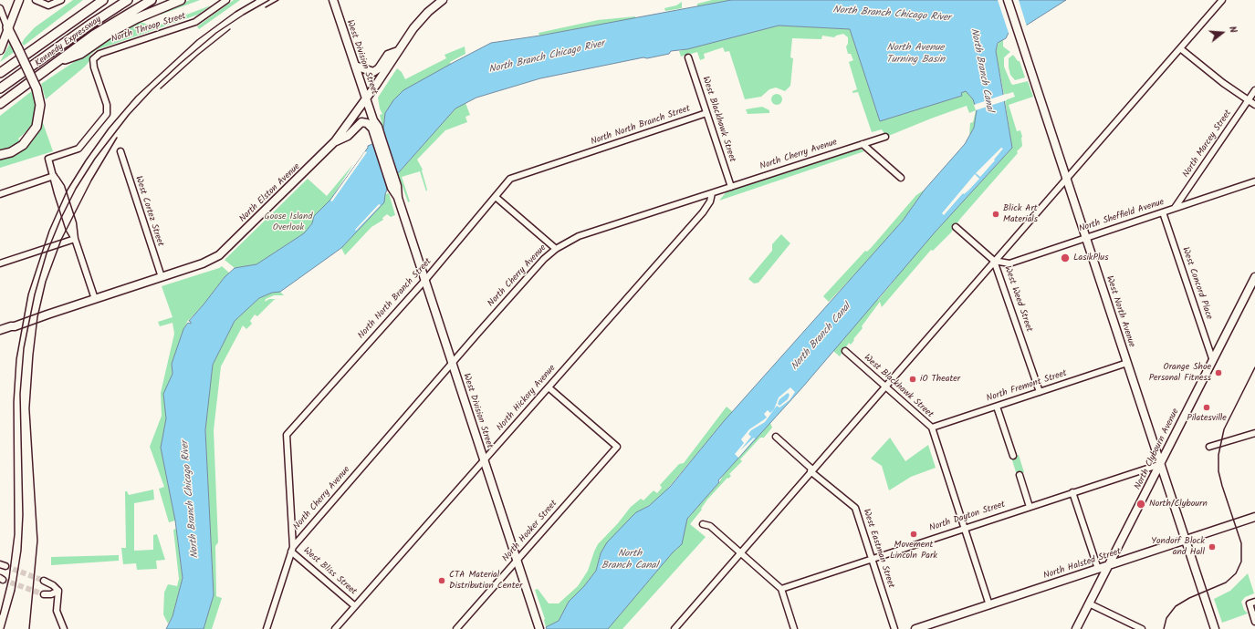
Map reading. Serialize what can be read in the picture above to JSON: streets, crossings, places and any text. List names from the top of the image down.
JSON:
{
  "streets": {
    "highway": ["Kennedy Expressway"],
    "main road": [
      "West Division Street",
      "North Elston Avenue",
      "West North Avenue",
      "North Clybourn Avenue",
      "North Halsted Street"
    ],
    "street": [
      "North Throop Street",
      "West Blackhawk Street",
      "North North Branch Street",
      "North Marcey Street",
      "North Cherry Avenue",
      "West Cortez Street",
      "North Sheffield Avenue",
      "West Concord Place",
      "West Weed Street",
      "North Fremont Street",
      "North Hickory Avenue",
      "North Dayton Street",
      "North Hooker Street",
      "West Eastman Street",
      "West Bliss Street"
    ]
  },
  "crossings": [
    ["West Division Street", "North North Branch Street"],
    ["West Division Street", "North Cherry Avenue"],
    ["West Division Street", "North Elston Avenue"],
    ["West Division Street", "North Hickory Avenue"],
    ["West Division Street", "North Hooker Street"],
    ["West Blackhawk Street", "North North Branch Street"],
    ["West Blackhawk Street", "North Cherry Avenue"],
    ["West Blackhawk Street", "North Fremont Street"],
    ["West Blackhawk Street", "North Dayton Street"],
    ["West Blackhawk Street", "North Halsted Street"],
    ["North North Branch Street", "North Cherry Avenue"],
    ["North North Branch Street", "West Bliss Street"],
    ["North Marcey Street", "North Sheffield Avenue"],
    ["North Cherry Avenue", "North Hickory Avenue"],
    ["North Cherry Avenue", "West Bliss Street"],
    ["North Elston Avenue", "West Cortez Street"],
    ["North Sheffield Avenue", "West Concord Place"],
    ["North Sheffield Avenue", "West Weed Street"],
    ["North Sheffield Avenue", "West North Avenue"],
    ["West Concord Place", "North Clybourn Avenue"],
    ["West Weed Street", "North Fremont Street"],
    ["West North Avenue", "North Fremont Street"],
    ["West North Avenue", "North Clybourn Avenue"],
    ["West North Avenue", "North Dayton Street"],
    ["West North Avenue", "North Halsted Street"],
    ["North Hickory Avenue", "North Hooker Street"],
    ["North Hickory Avenue", "West Bliss Street"],
    ["North Clybourn Avenue", "North Dayton Street"],
    ["North Clybourn Avenue", "North Halsted Street"],
    ["North Dayton Street", "West Eastman Street"]
  ],
  "water": ["North Branch Chicago River", "North Avenue Turning Basin", "North Branch Canal"],
  "parks": ["Goose Island Overlook"],
  "places": [
    "Blick Art Materials",
    "LasikPlus",
    "Orange Shoe Personal Fitness",
    "iO Theater",
    "Pilatesville",
    "North/Clybourn",
    "Movement Lincoln Park",
    "Yondorf Block and Hall",
    "CTA Material Distribution Center"
  ],
  "north": "right"
}
